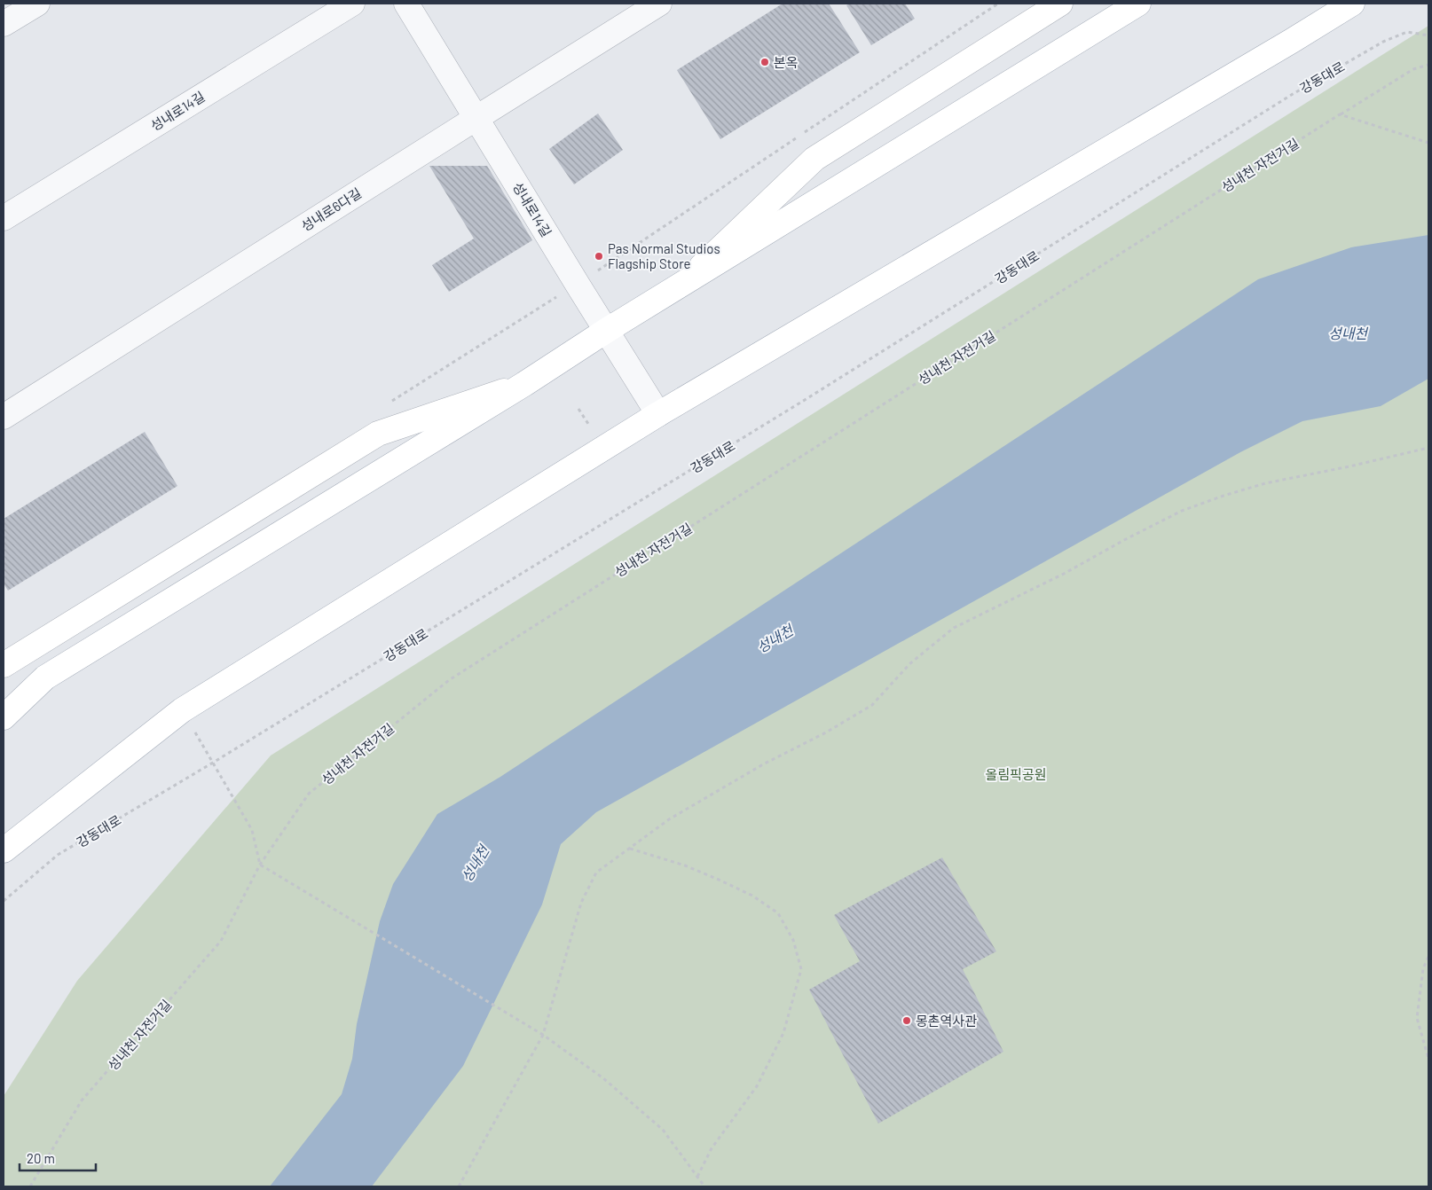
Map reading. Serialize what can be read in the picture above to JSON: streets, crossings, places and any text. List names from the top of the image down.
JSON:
{
  "streets": {
    "street": ["성내로14길", "성내로6다길"],
    "path": ["강동대로", "성내천 자전거길"]
  },
  "crossings": [
    ["성내로14길", "성내로6다길"]
  ],
  "water": ["성내천"],
  "parks": ["올림픽공원"],
  "places": ["본옥", "Pas Normal Studios Flagship Store", "몽촌역사관"],
  "scale_bar": "20 m"
}
